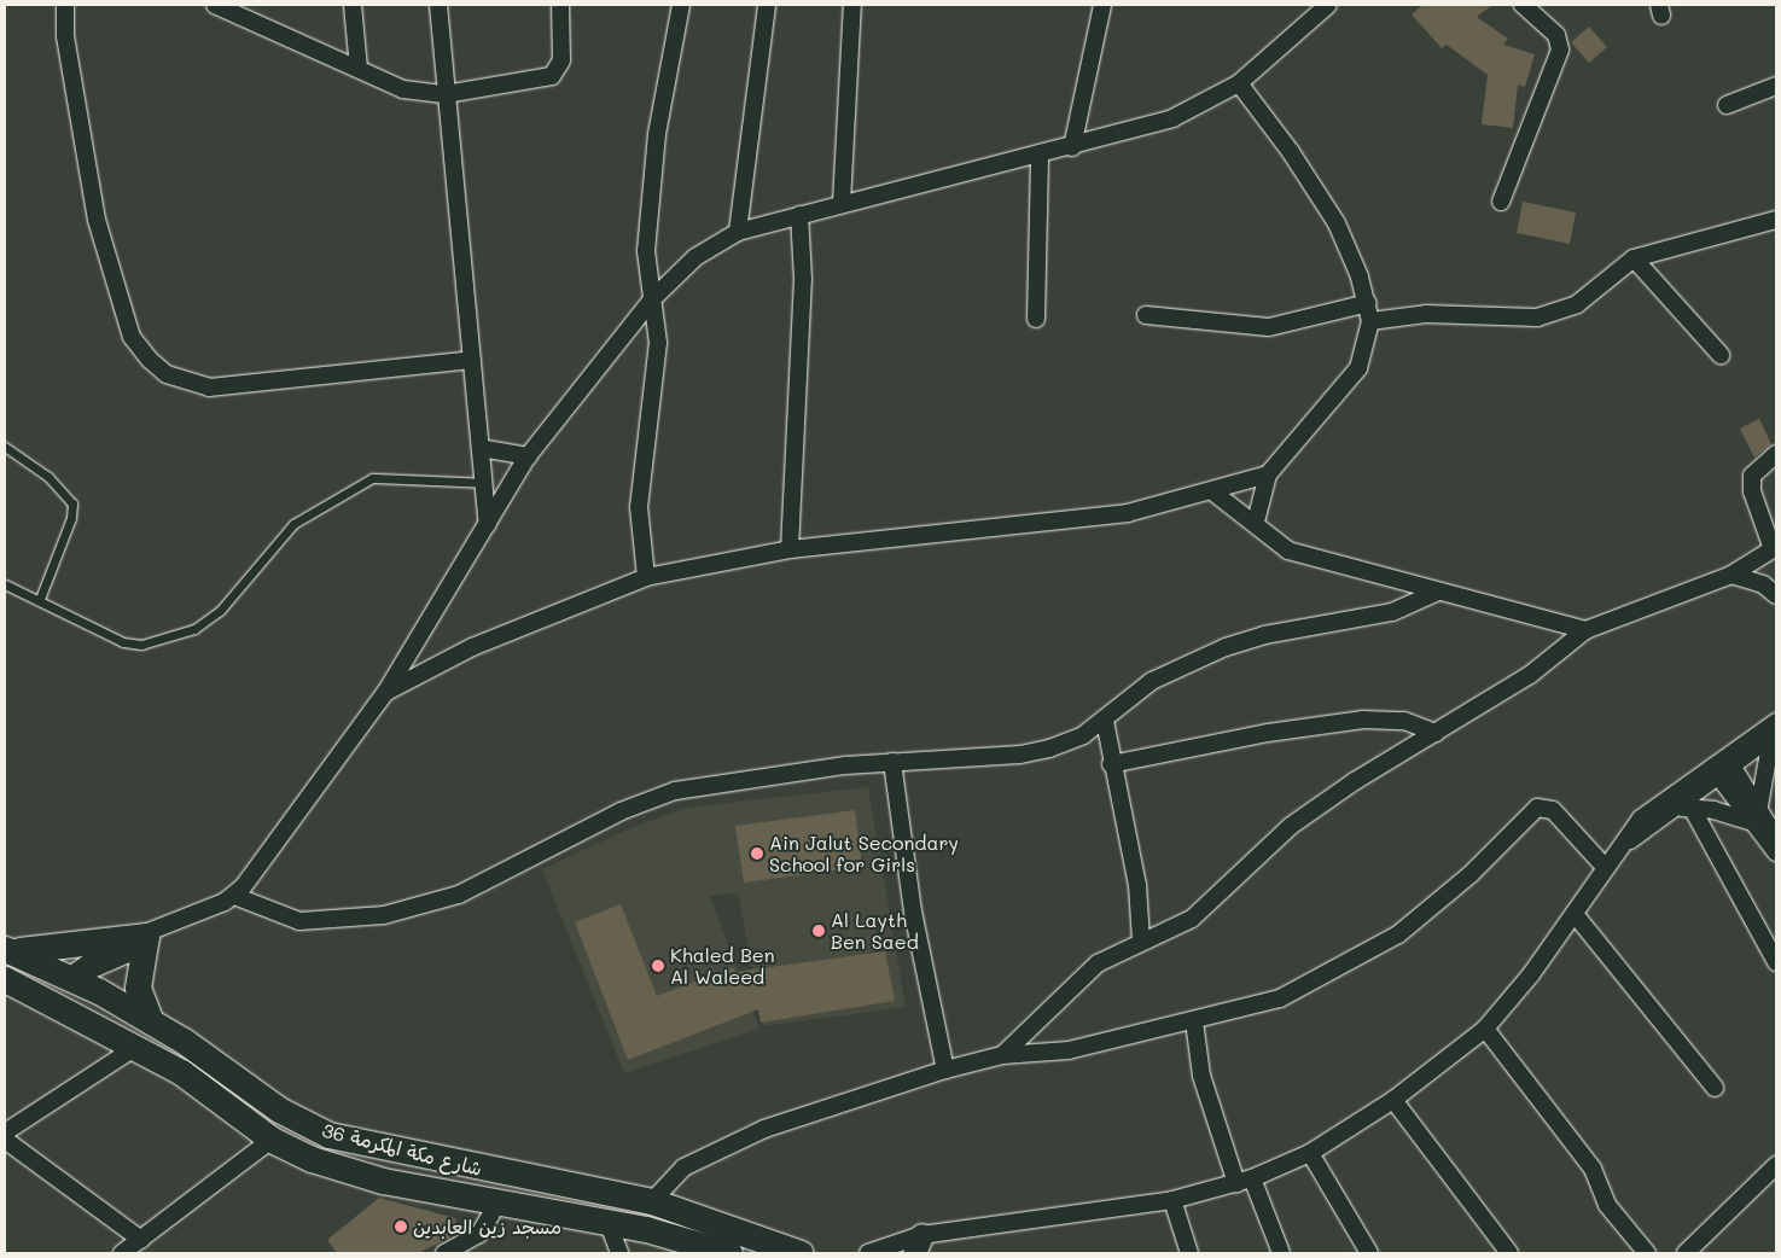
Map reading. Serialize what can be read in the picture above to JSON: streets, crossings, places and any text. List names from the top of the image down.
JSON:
{
  "streets": {
    "main road": ["شارع مكة المكرمة 36"]
  },
  "places": [
    "Ain Jalut Secondary School for Girls",
    "Al Layth Ben Saed",
    "Khaled Ben Al Waleed",
    "مسجد زين العابدين"
  ]
}
